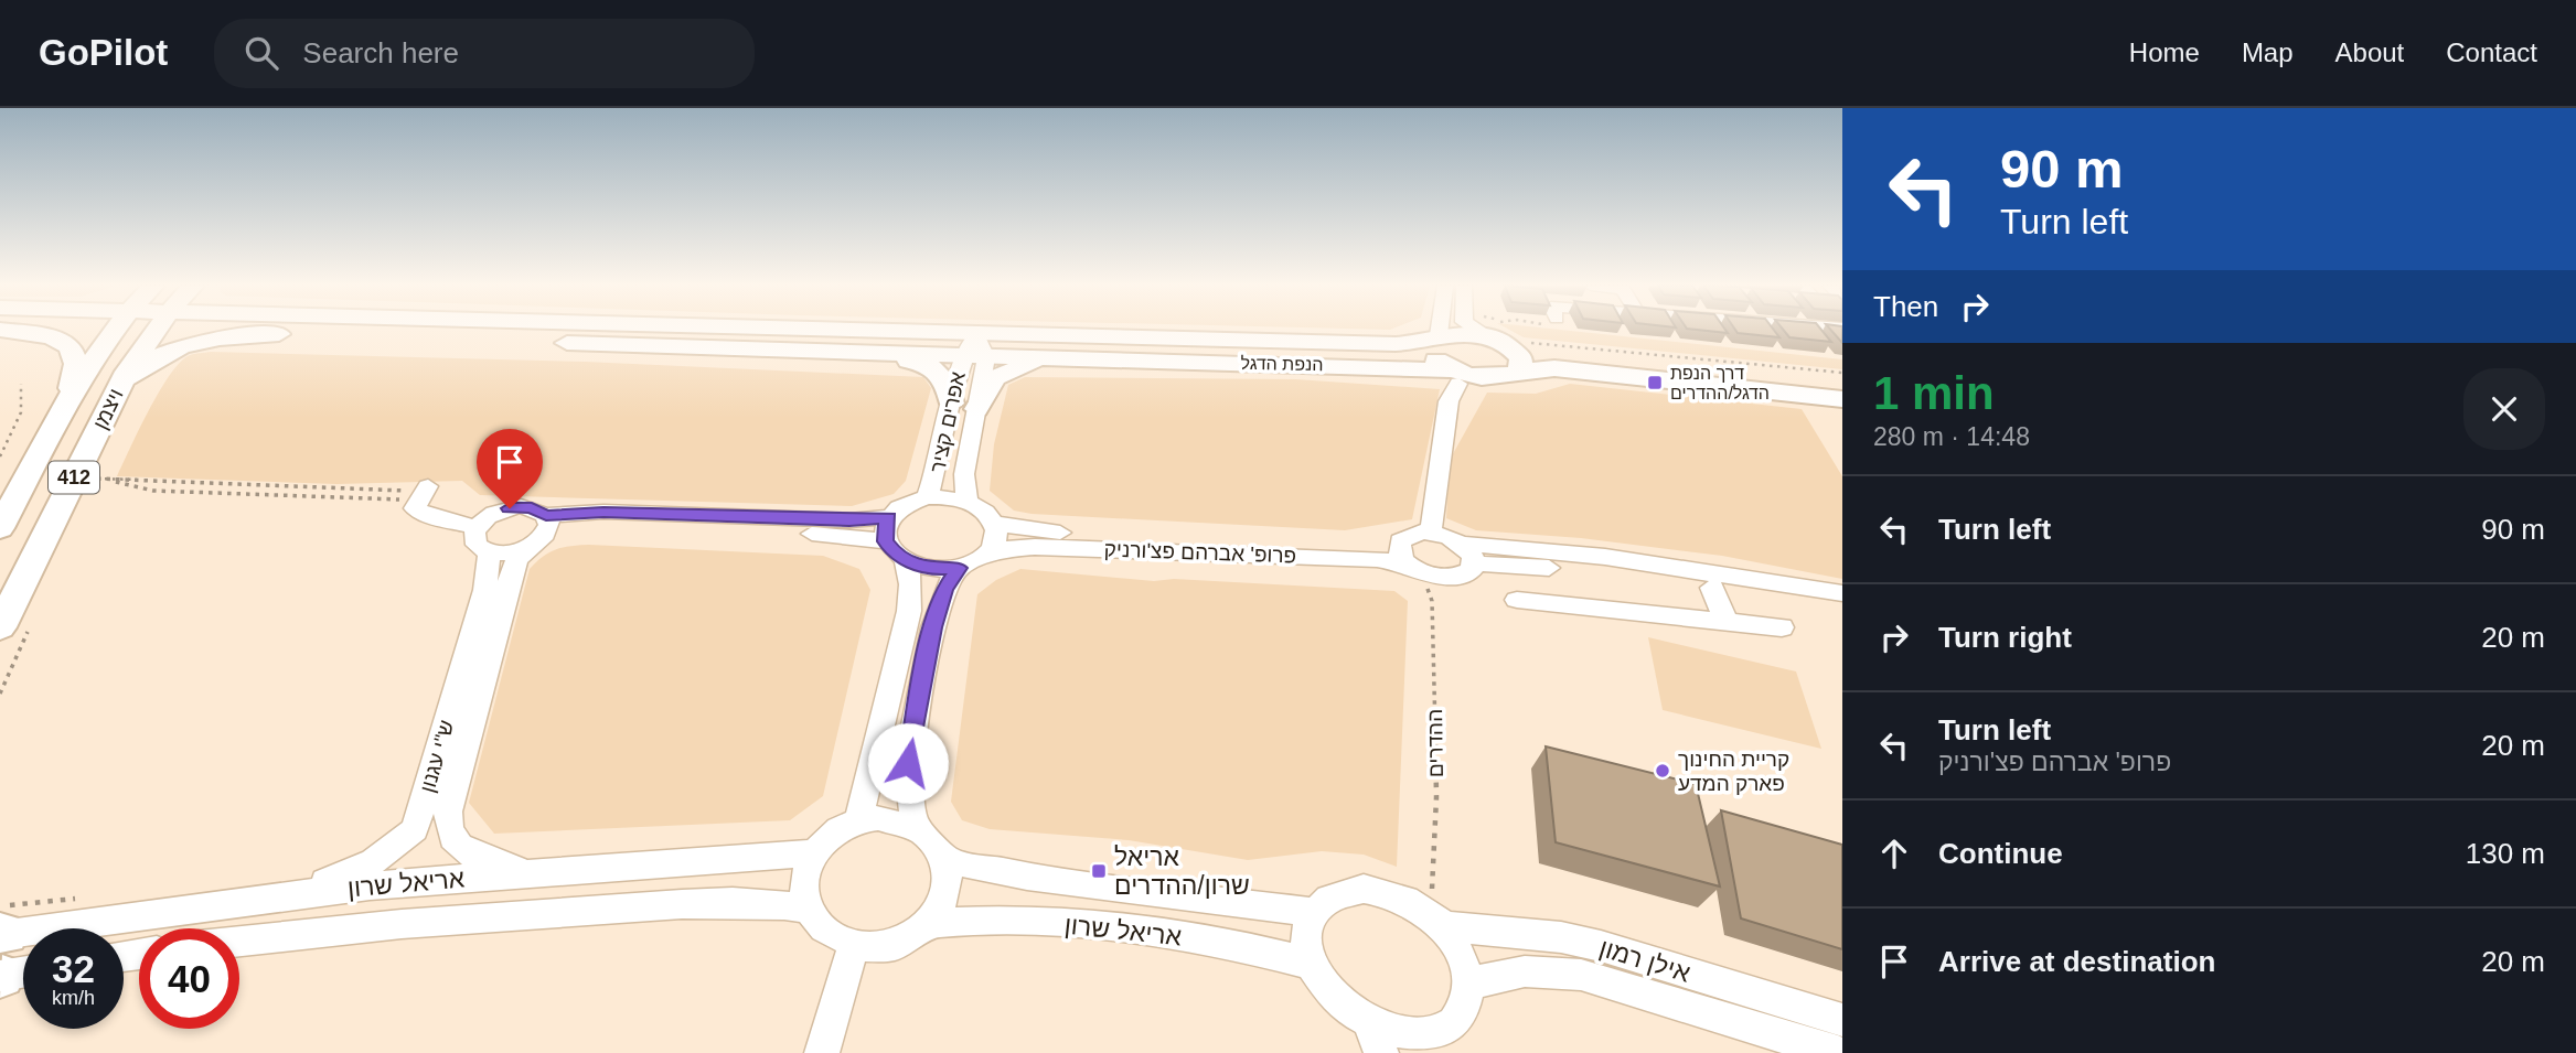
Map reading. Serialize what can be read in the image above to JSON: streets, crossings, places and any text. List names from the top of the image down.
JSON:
{
  "streets": {
    "main road": ["הנפת הדגל", "ויצמן", "412"],
    "street": [
      "אפרים קציר",
      "פרופ' אברהם פצ'ורניק",
      "ש\"י עגנון",
      "אריאל שרון",
      "אילן רמון"
    ],
    "path": ["ההדרים"]
  },
  "crossings": [
    ["הנפת הדגל", "אפרים קציר"],
    ["אפרים קציר", "פרופ' אברהם פצ'ורניק"],
    ["פרופ' אברהם פצ'ורניק", "ההדרים"],
    ["ההדרים", "אריאל שרון"],
    ["ההדרים", "אילן רמון"],
    ["ש\"י עגנון", "אריאל שרון"],
    ["אריאל שרון", "אילן רמון"]
  ],
  "places": {
    "transit": ["דרך הנפת הדגל/ההדרים", "אריאל שרון/ההדרים"],
    "other": ["קריית החינוך פארק המדע"]
  },
  "page": {
    "header": "GoPilot",
    "search": "Search here",
    "nav": [
      "Home",
      "Map",
      "About",
      "Contact"
    ],
    "turn": ["90 m", "Turn left"],
    "then": "Then",
    "heading": ["1 min", "280 m · 14:48"],
    "list": [
      {
        "name": "Turn left",
        "value": "90 m"
      },
      {
        "name": "Turn right",
        "value": "20 m"
      },
      {
        "name": "Turn left",
        "note": "פרופ' אברהם פצ'ורניק",
        "value": "20 m"
      },
      {
        "name": "Continue",
        "value": "130 m"
      },
      {
        "name": "Arrive at destination",
        "value": "20 m"
      }
    ],
    "speed": "32 km/h",
    "limit": "40"
  }
}
